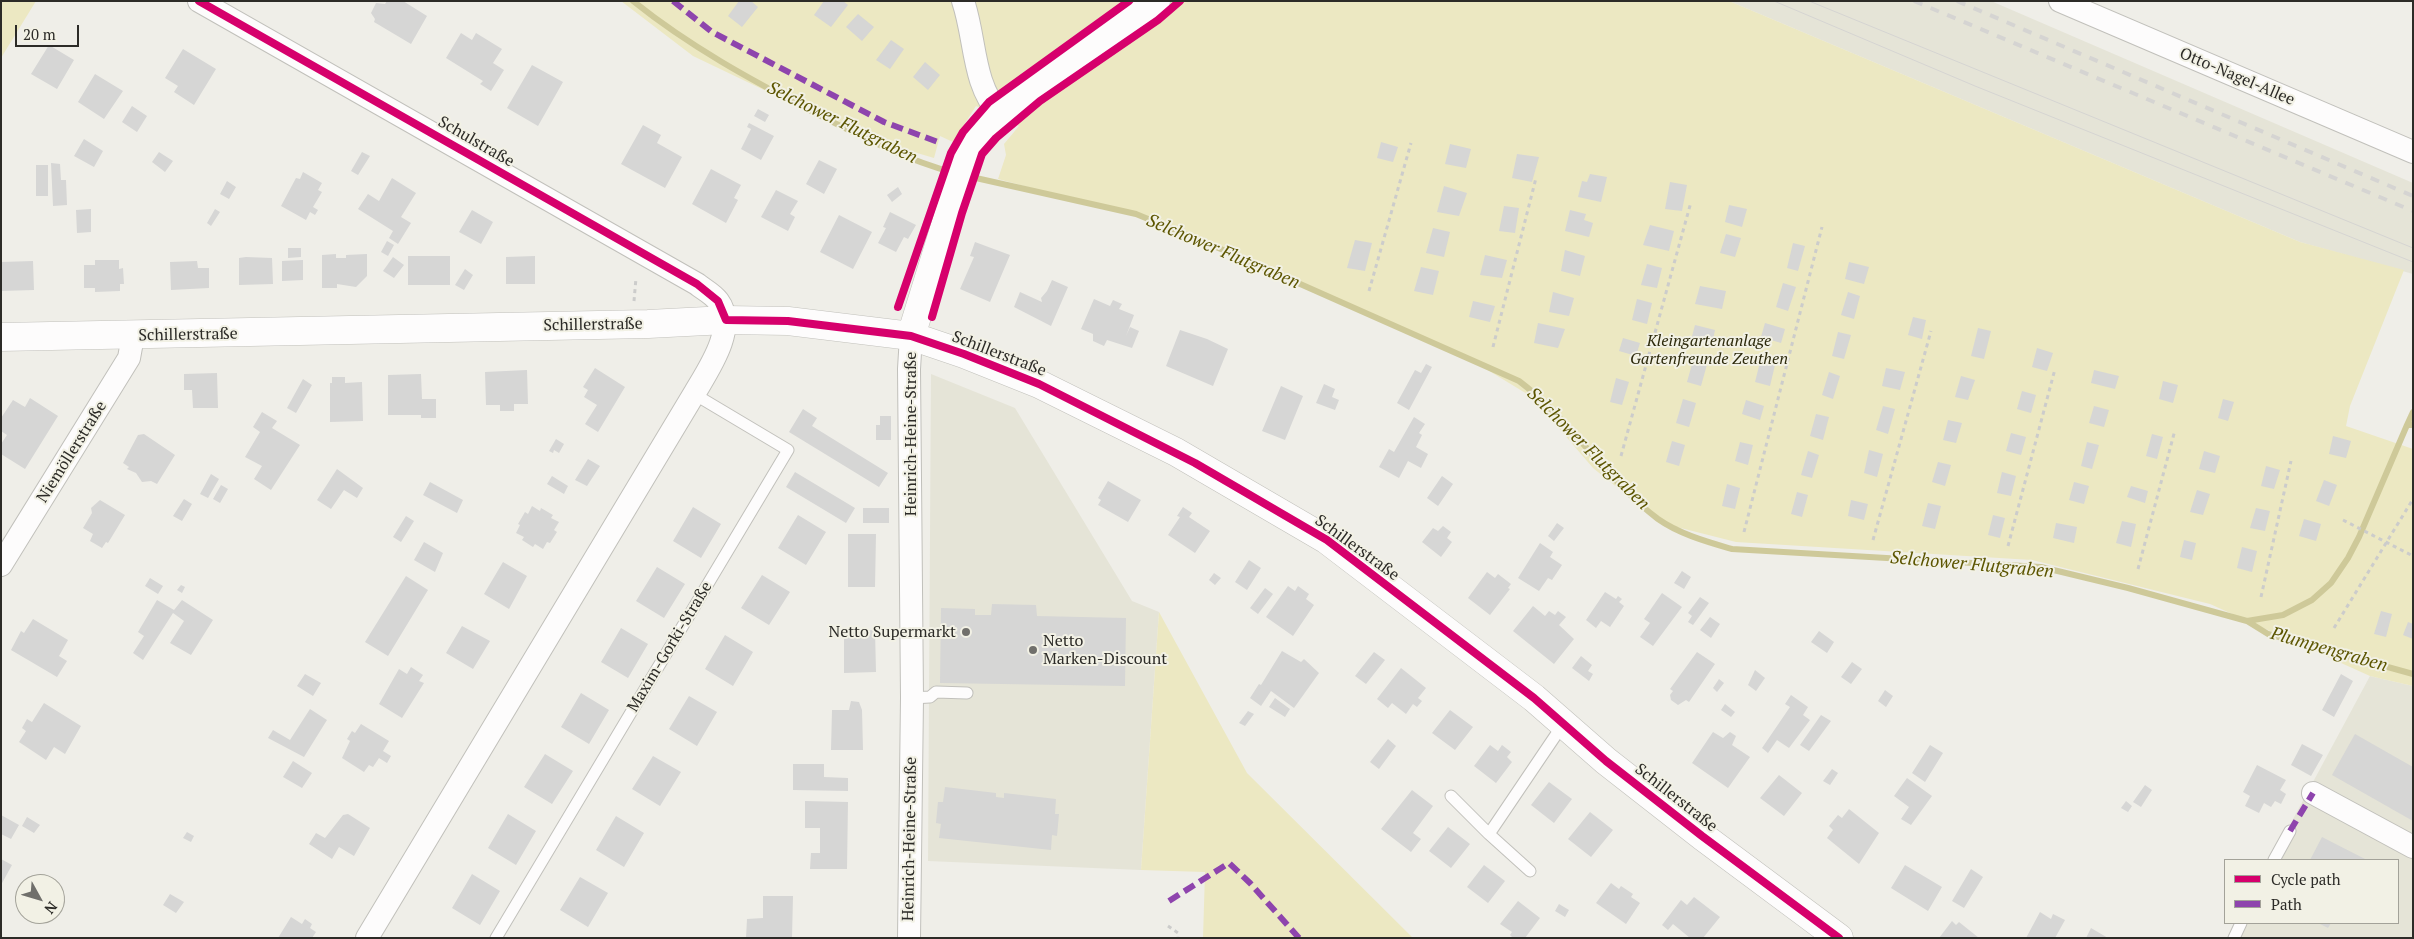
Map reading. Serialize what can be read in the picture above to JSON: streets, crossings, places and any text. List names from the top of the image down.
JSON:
{
  "streets": {
    "street": [
      "Otto-Nagel-Allee",
      "Schulstraße",
      "Schillerstraße",
      "Heinrich-Heine-Straße",
      "Niemöllerstraße"
    ],
    "lane": ["Maxim-Gorki-Straße"]
  },
  "crossings": [
    ["Schulstraße", "Schillerstraße"],
    ["Schillerstraße", "Heinrich-Heine-Straße"],
    ["Schillerstraße", "Niemöllerstraße"]
  ],
  "water": ["Selchower Flutgraben", "Plumpengraben"],
  "parks": ["Kleingartenanlage Gartenfreunde Zeuthen"],
  "places": ["Netto Supermarkt", "Netto Marken-Discount"],
  "legend": ["Cycle path", "Path"],
  "scale_bar": "20 m",
  "north": "bottom right"
}
